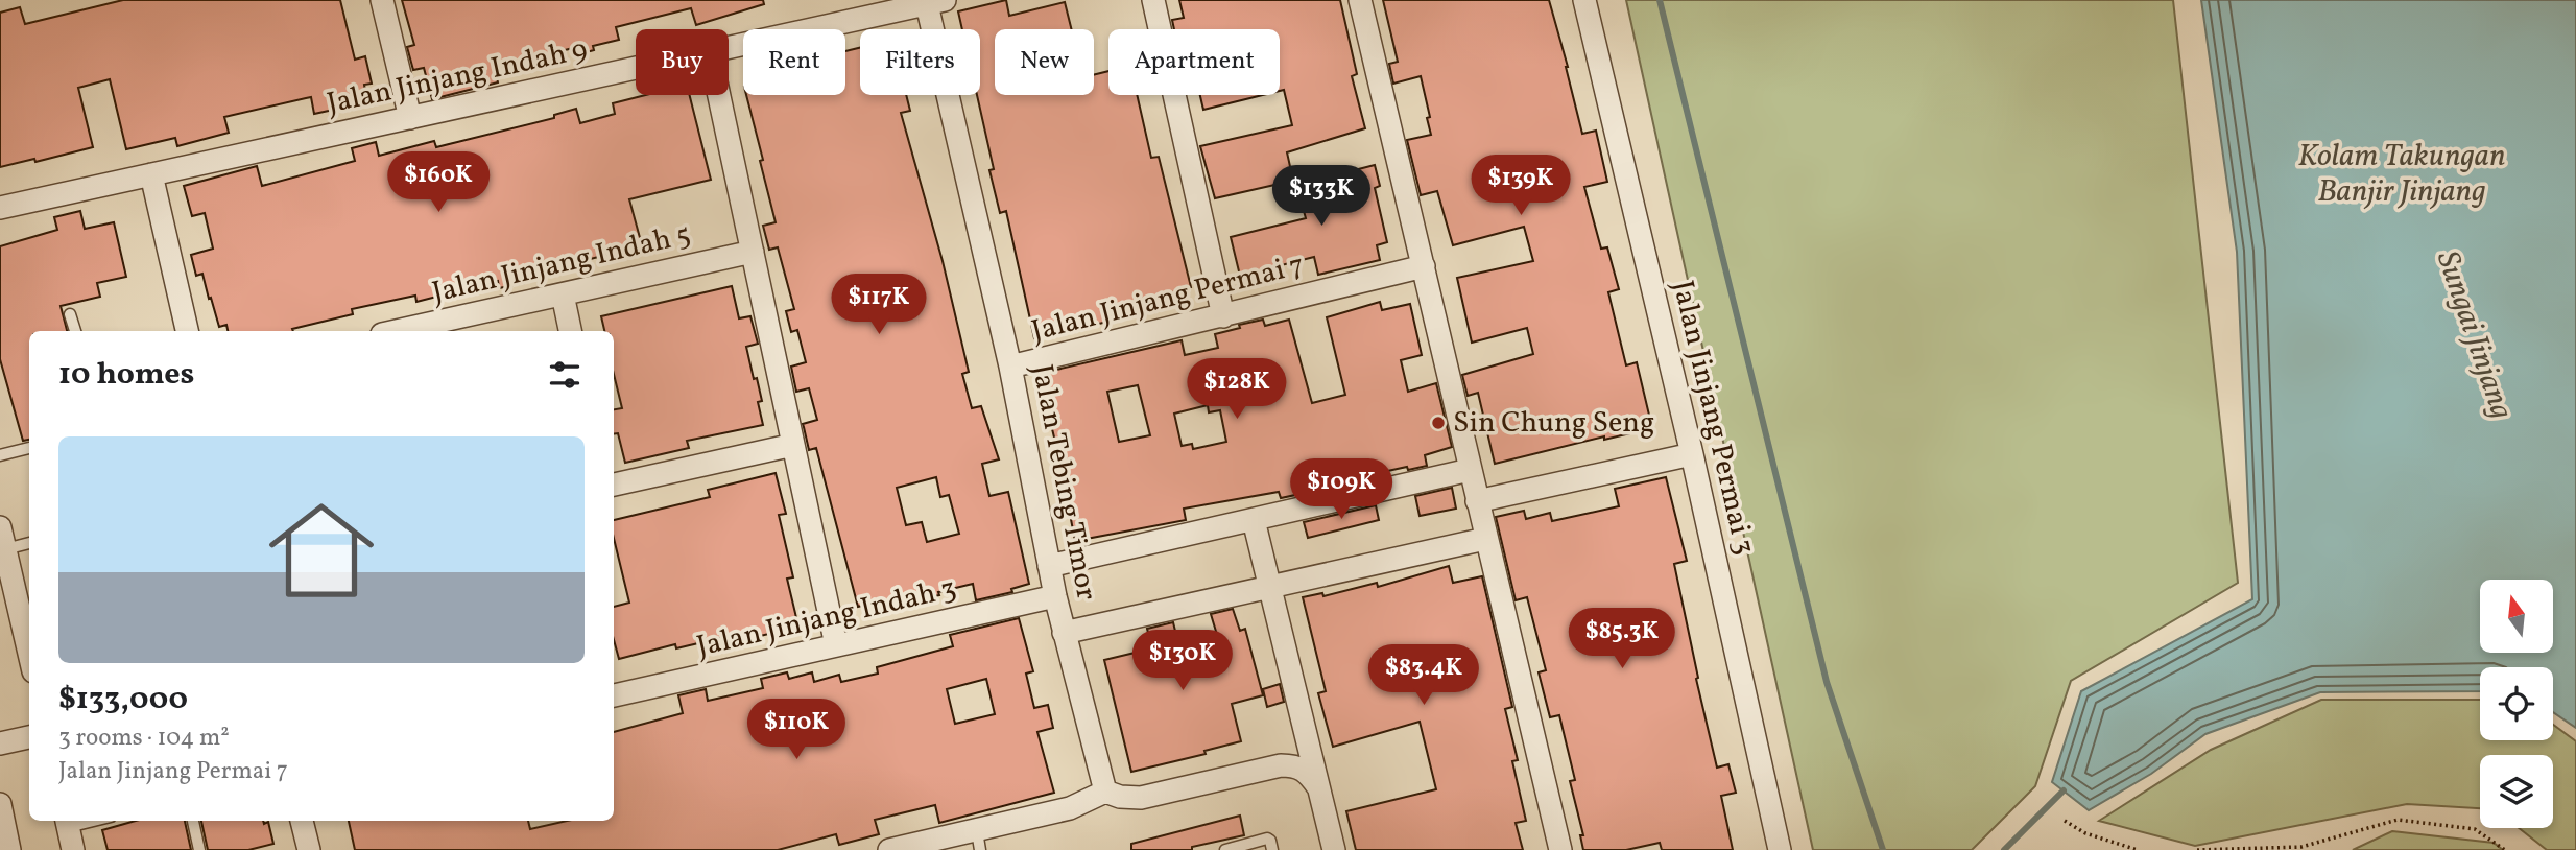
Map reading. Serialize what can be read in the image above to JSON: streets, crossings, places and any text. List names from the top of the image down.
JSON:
{
  "streets": {
    "street": [
      "Jalan Jinjang Indah 9",
      "Jalan Jinjang Indah 5",
      "Jalan Jinjang Permai 7",
      "Jalan Jinjang Permai 3",
      "Jalan Tebing Timor",
      "Jalan Jinjang Indah 3"
    ]
  },
  "crossings": [
    ["Jalan Jinjang Indah 9", "Jalan Tebing Timor"],
    ["Jalan Jinjang Permai 7", "Jalan Tebing Timor"],
    ["Jalan Tebing Timor", "Jalan Jinjang Indah 3"]
  ],
  "water": ["Kolam Takungan Banjir Jinjang", "Sungai Jinjang"],
  "places": ["Sin Chung Seng"],
  "north": "top",
  "page": {
    "chip": [
      "Buy",
      "Rent",
      "Filters",
      "New",
      "Apartment"
    ],
    "price": [
      "$160K",
      "$139K",
      "$133K",
      "$117K",
      "$128K",
      "$109K",
      "$85.3K",
      "$130K",
      "$83.4K",
      "$110K"
    ],
    "heading": "10 homes",
    "list": [
      {
        "name": "$133,000",
        "note": "3 rooms · 104 m² · Jalan Jinjang Permai 7"
      }
    ]
  }
}
